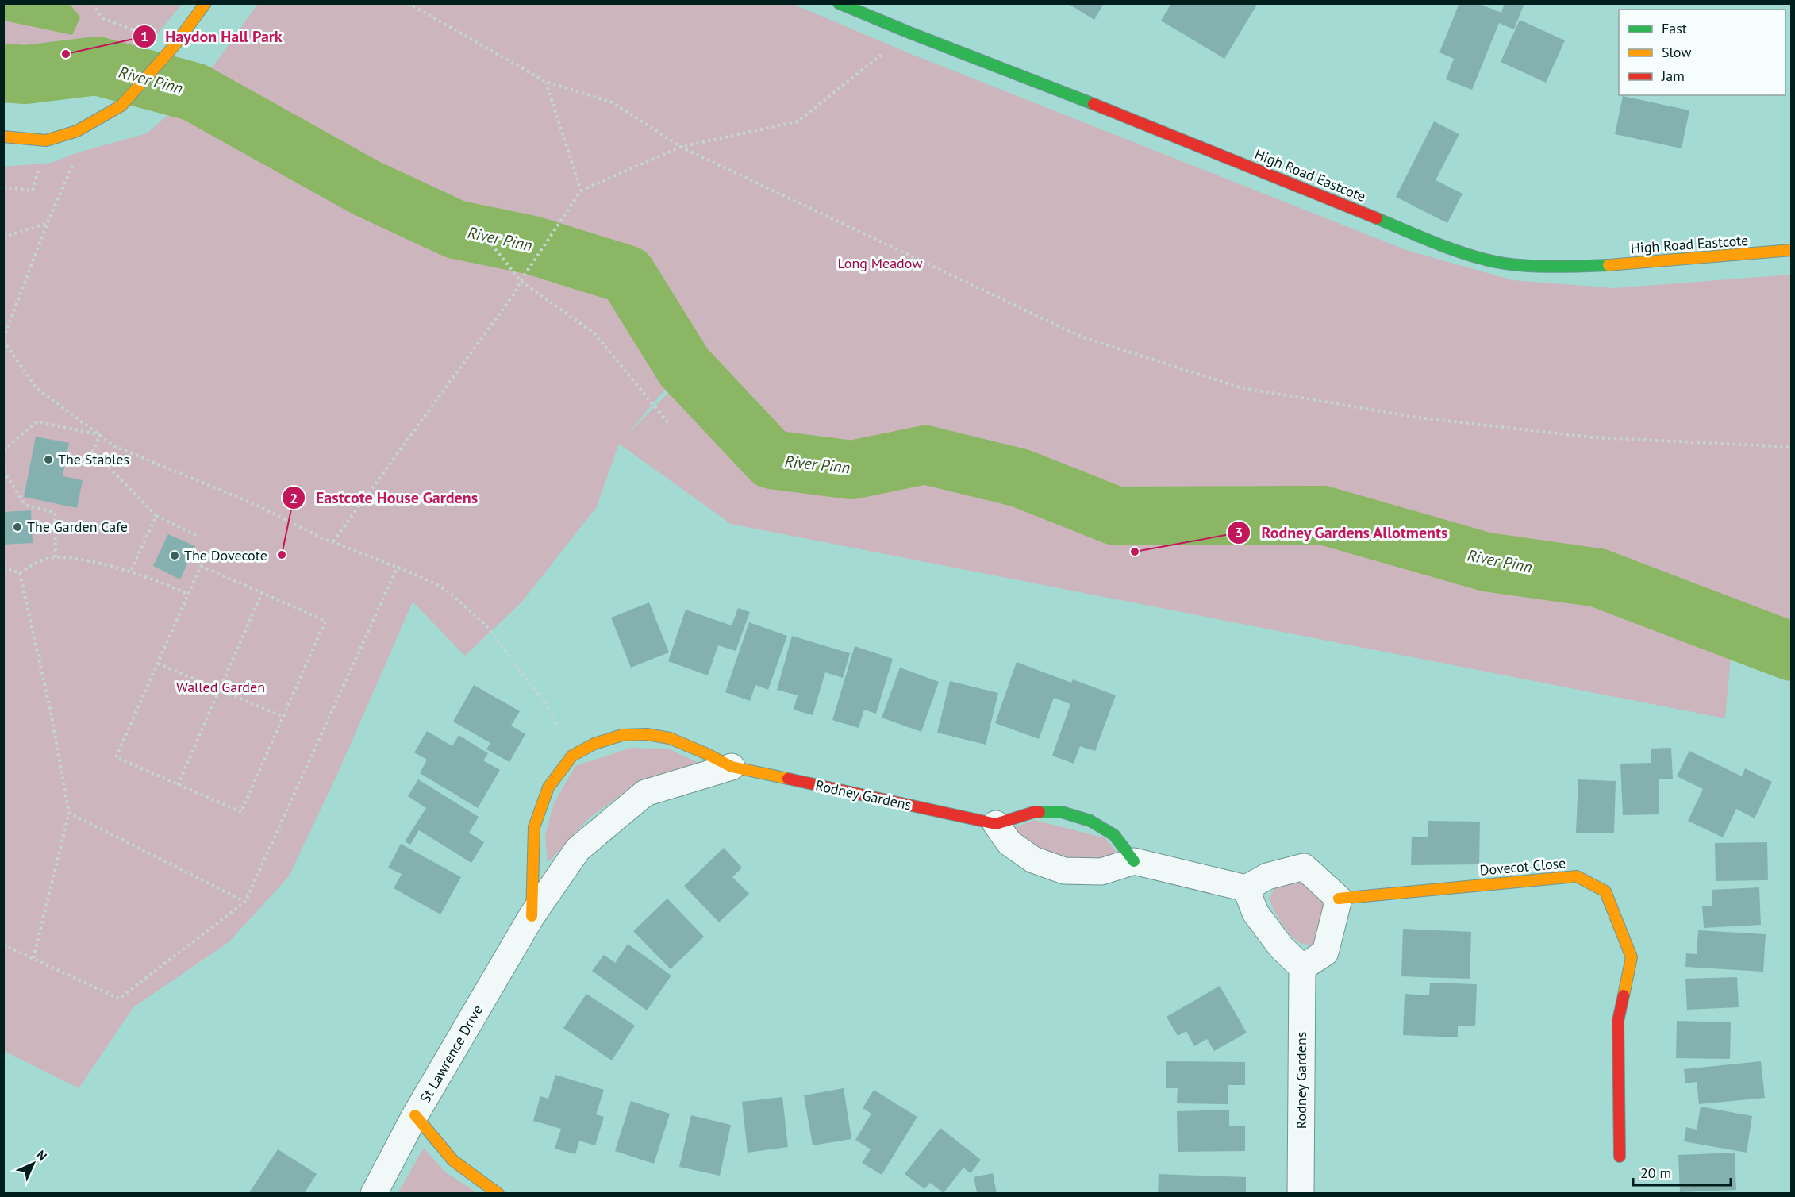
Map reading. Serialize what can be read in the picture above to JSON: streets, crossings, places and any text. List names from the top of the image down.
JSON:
{
  "streets": {
    "street": [
      "High Road Eastcote",
      "Rodney Gardens",
      "Dovecot Close",
      "St Lawrence Drive"
    ]
  },
  "crossings": [
    ["Rodney Gardens", "St Lawrence Drive"]
  ],
  "water": ["River Pinn"],
  "parks": ["Long Meadow", "Walled Garden"],
  "places": [
    "Haydon Hall Park",
    "The Stables",
    "The Garden Cafe",
    "Rodney Gardens Allotments",
    "Eastcote House Gardens",
    "The Dovecote"
  ],
  "legend": ["Fast", "Slow", "Jam"],
  "scale_bar": "20 m",
  "north": "top right"
}
